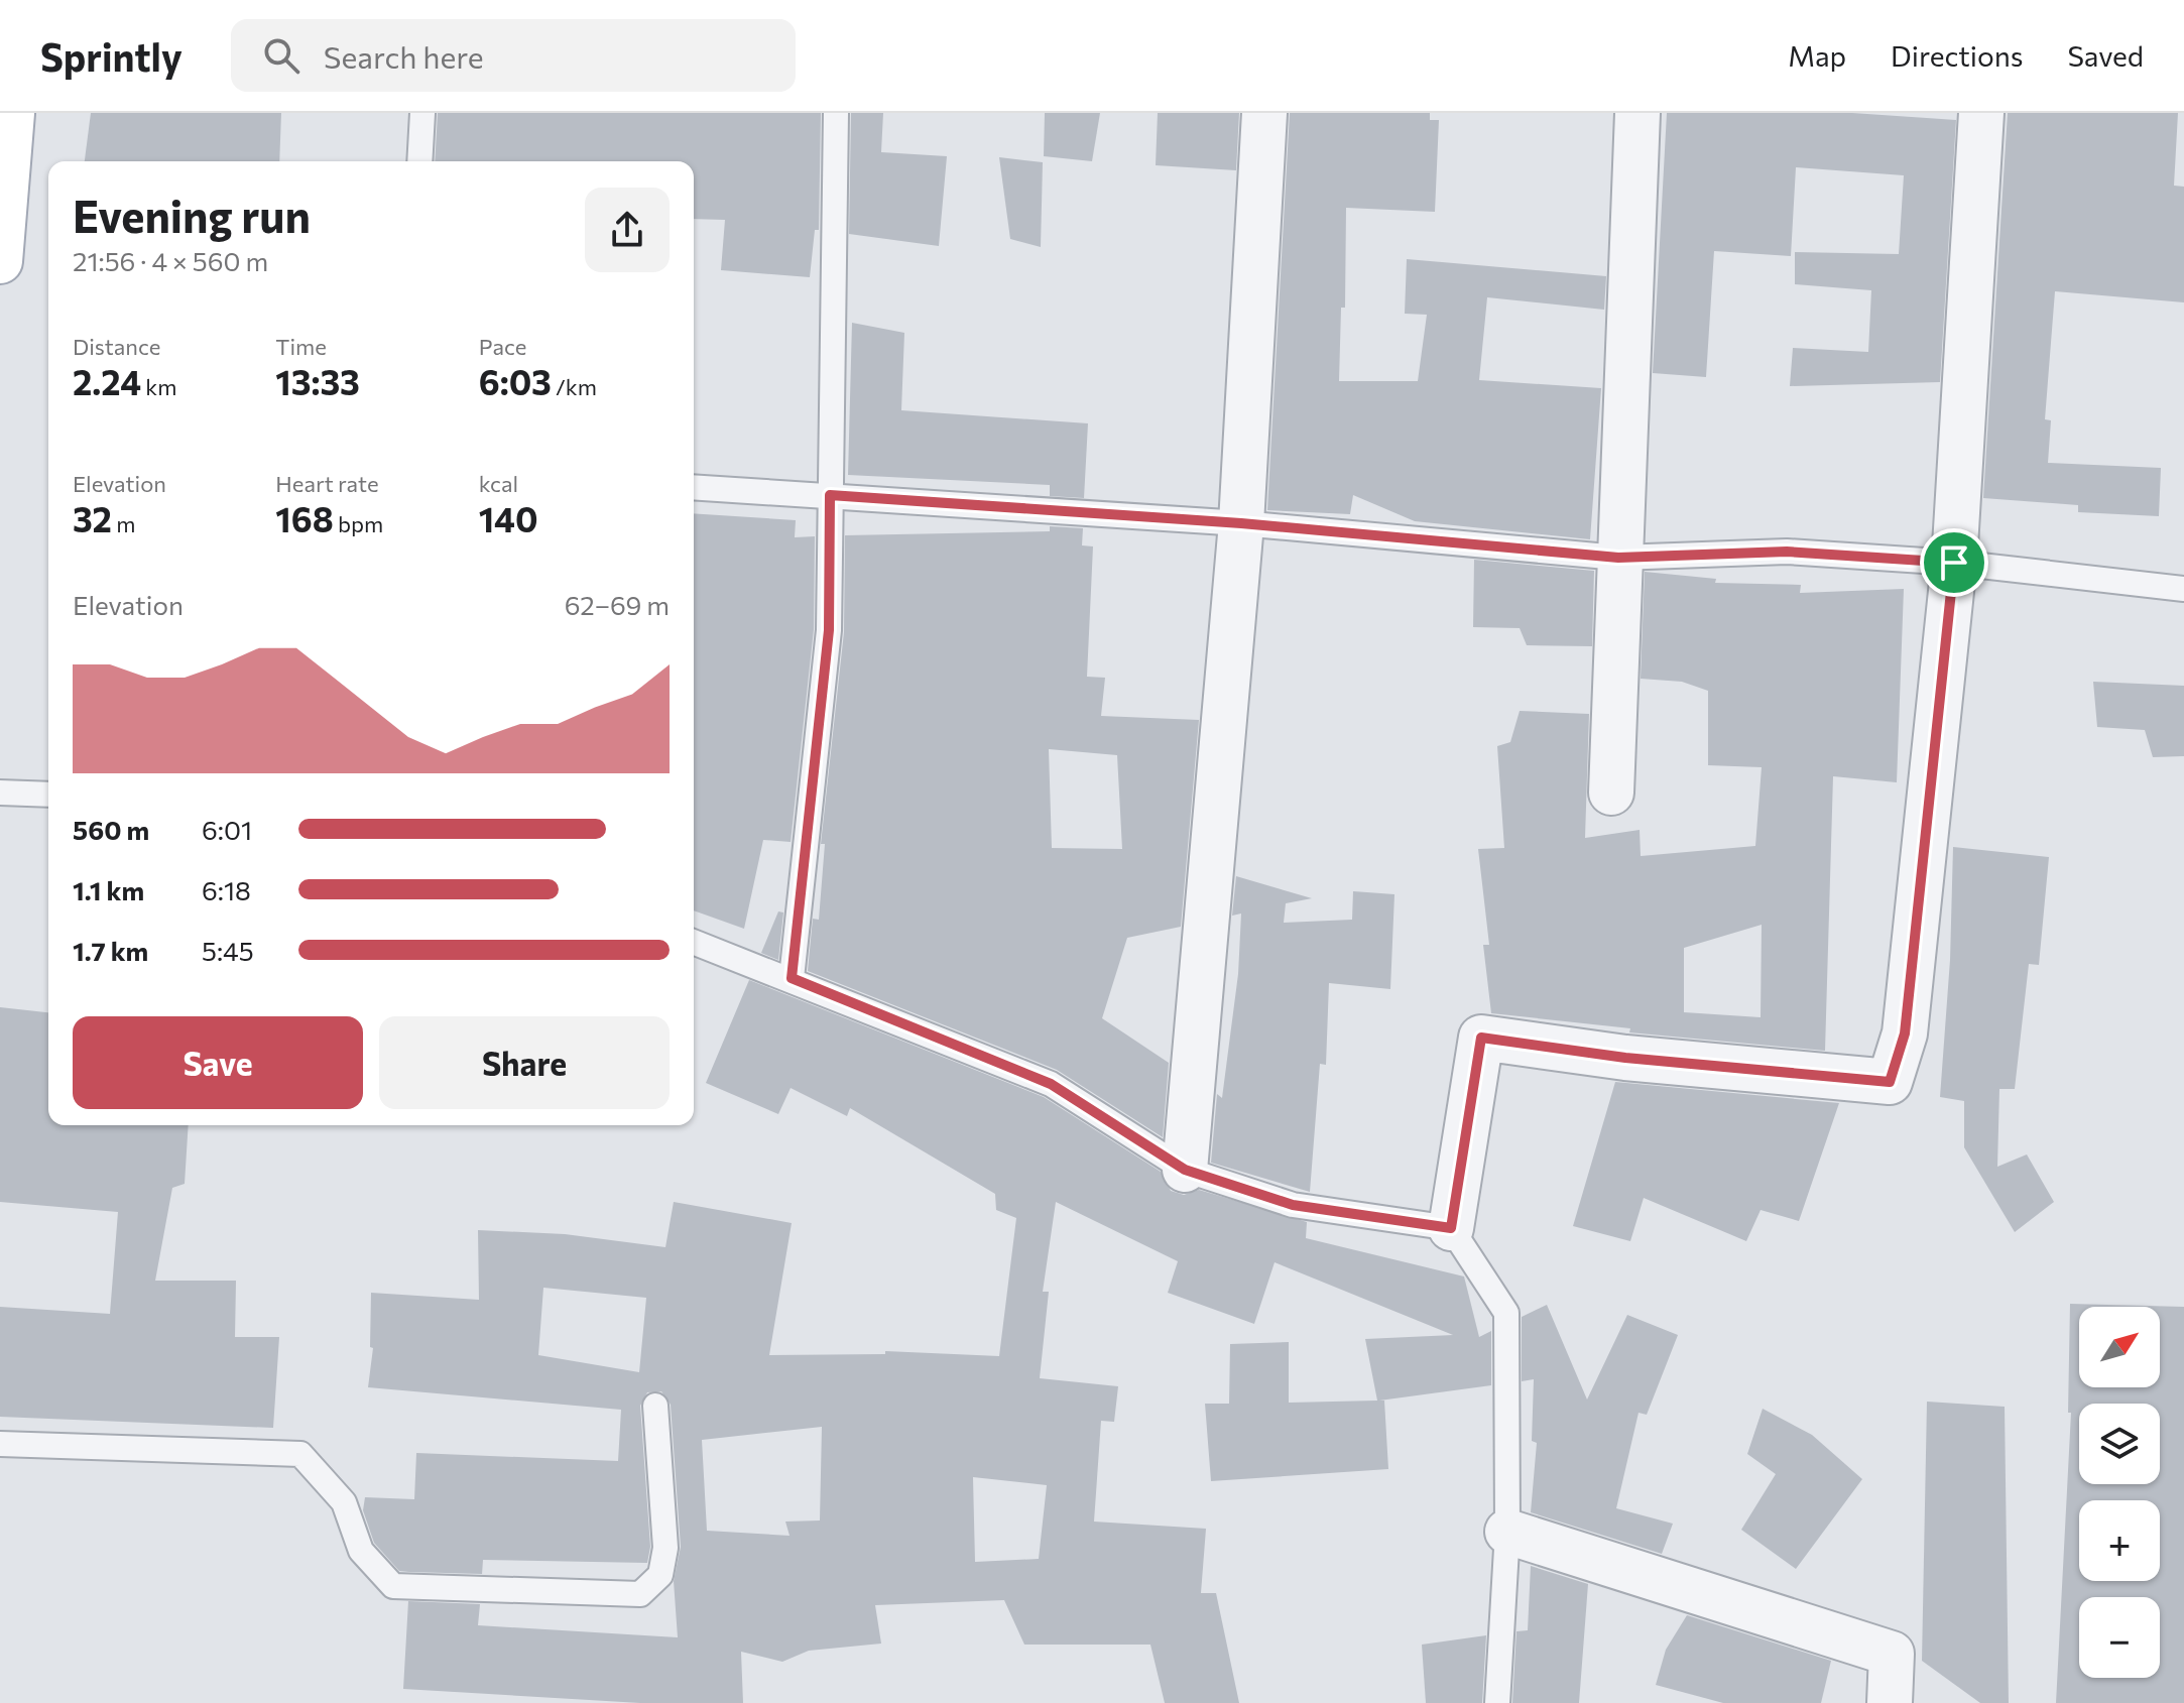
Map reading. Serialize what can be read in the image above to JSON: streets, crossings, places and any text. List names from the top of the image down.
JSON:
{
  "north": "top right",
  "page": {
    "header": "Sprintly",
    "search": "Search here",
    "nav": ["Map", "Directions", "Saved"],
    "heading": ["Evening run", "21:56 · 4 × 560 m"],
    "stats": [
      ["Distance", "2.24 km"],
      ["Time", "13:33"],
      ["Pace", "6:03 /km"],
      ["Elevation", "32 m"],
      ["Heart rate", "168 bpm"],
      ["kcal", "140"]
    ],
    "chart": ["Elevation", "62–69 m"],
    "list": [
      {
        "name": "560 m",
        "note": "6:01"
      },
      {
        "name": "1.1 km",
        "note": "6:18"
      },
      {
        "name": "1.7 km",
        "note": "5:45"
      }
    ],
    "buttons": ["Save", "Share"],
    "map_buttons": ["+", "−"]
  }
}
